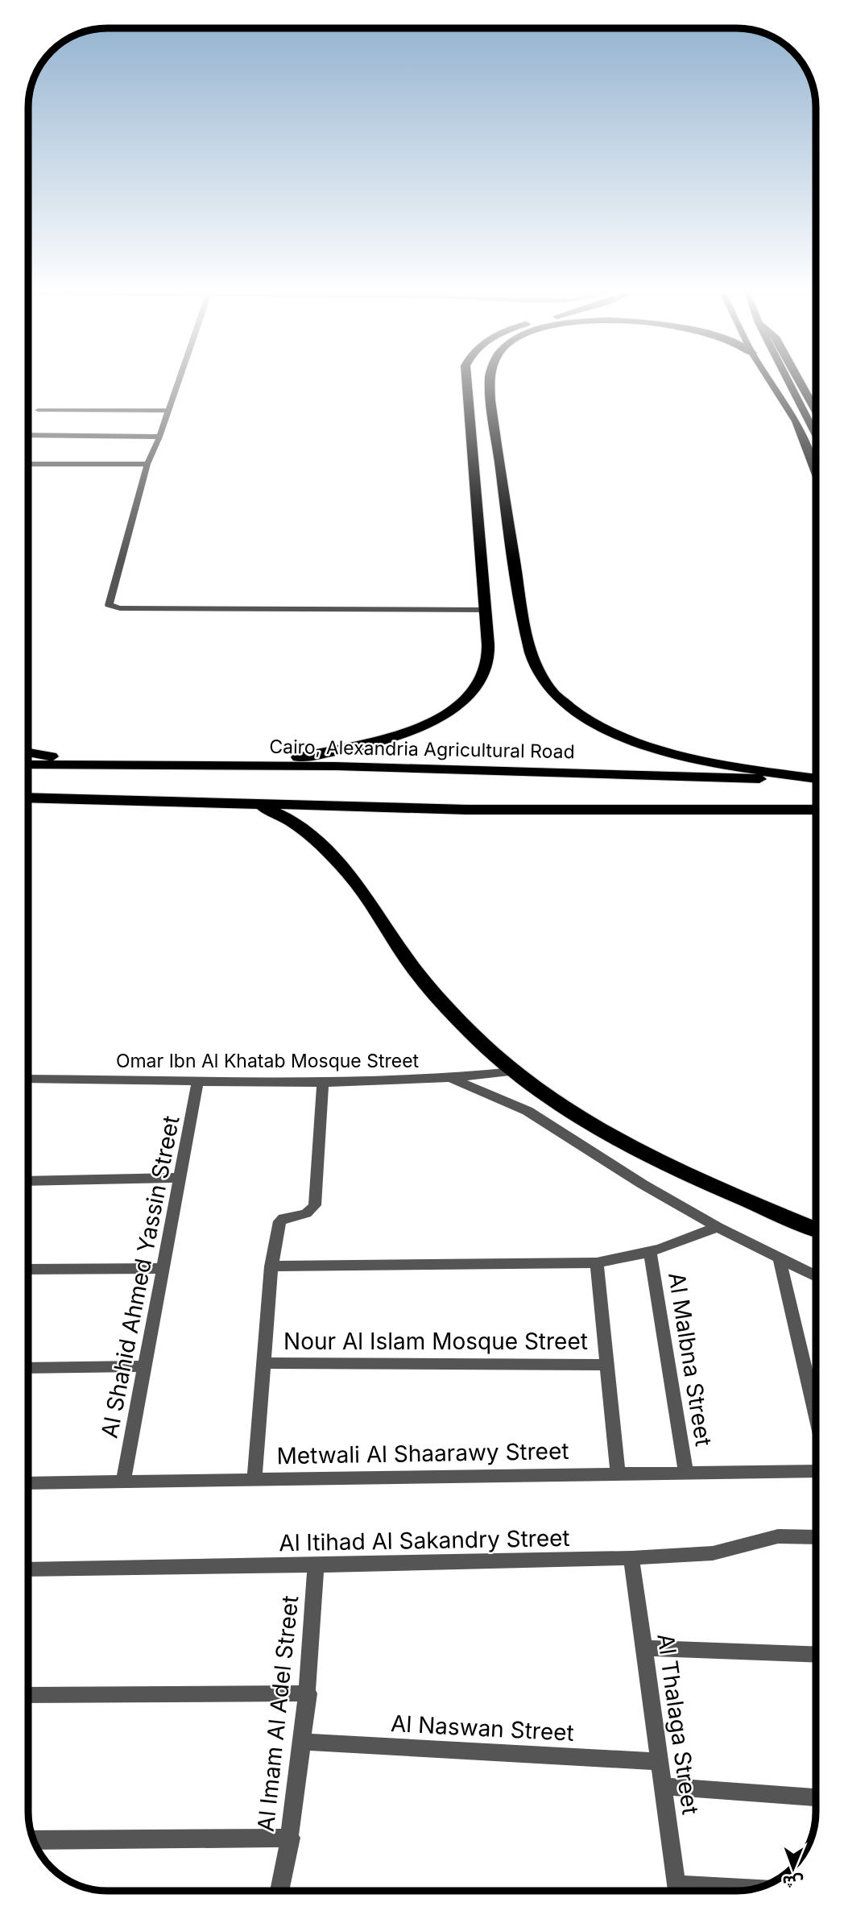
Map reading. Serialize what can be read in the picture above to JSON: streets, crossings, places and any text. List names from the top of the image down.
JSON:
{
  "streets": {
    "highway": ["Cairo, Alexandria Agricultural Road"],
    "street": [
      "Omar Ibn Al Khatab Mosque Street",
      "Al Shahid Ahmed Yassin Street",
      "Nour Al Islam Mosque Street",
      "Al Malbna Street",
      "Metwali Al Shaarawy Street",
      "Al Itihad Al Sakandry Street",
      "Al Imam Al Adel Street",
      "Al Thalaga Street",
      "Al Naswan Street"
    ]
  },
  "crossings": [
    ["Omar Ibn Al Khatab Mosque Street", "Al Shahid Ahmed Yassin Street"],
    ["Al Shahid Ahmed Yassin Street", "Metwali Al Shaarawy Street"],
    ["Al Malbna Street", "Metwali Al Shaarawy Street"],
    ["Al Itihad Al Sakandry Street", "Al Imam Al Adel Street"],
    ["Al Itihad Al Sakandry Street", "Al Thalaga Street"],
    ["Al Imam Al Adel Street", "Al Naswan Street"],
    ["Al Thalaga Street", "Al Naswan Street"]
  ],
  "north": "bottom"
}
